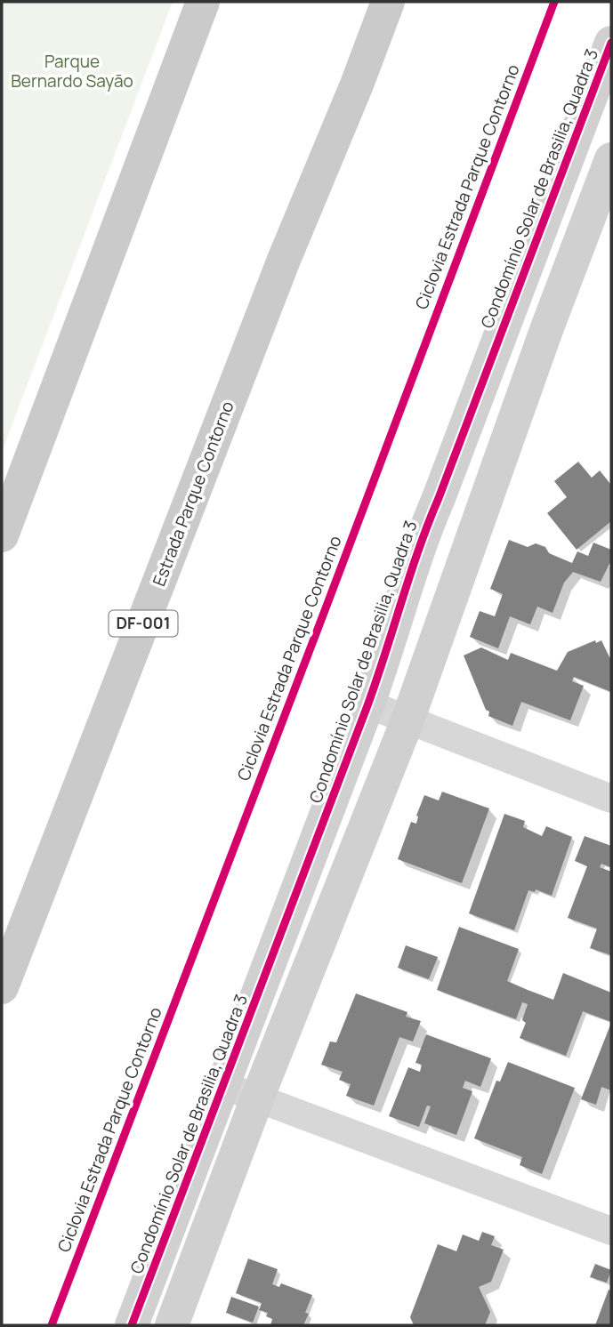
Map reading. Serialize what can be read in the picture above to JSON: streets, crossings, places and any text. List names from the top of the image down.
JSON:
{
  "streets": {
    "main road": ["Estrada Parque Contorno", "DF-001"],
    "street": ["Condomínio Solar de Brasilia, Quadra 3"],
    "cycle path": ["Ciclovia Estrada Parque Contorno"]
  },
  "parks": ["Parque Bernardo Sayão"]
}
